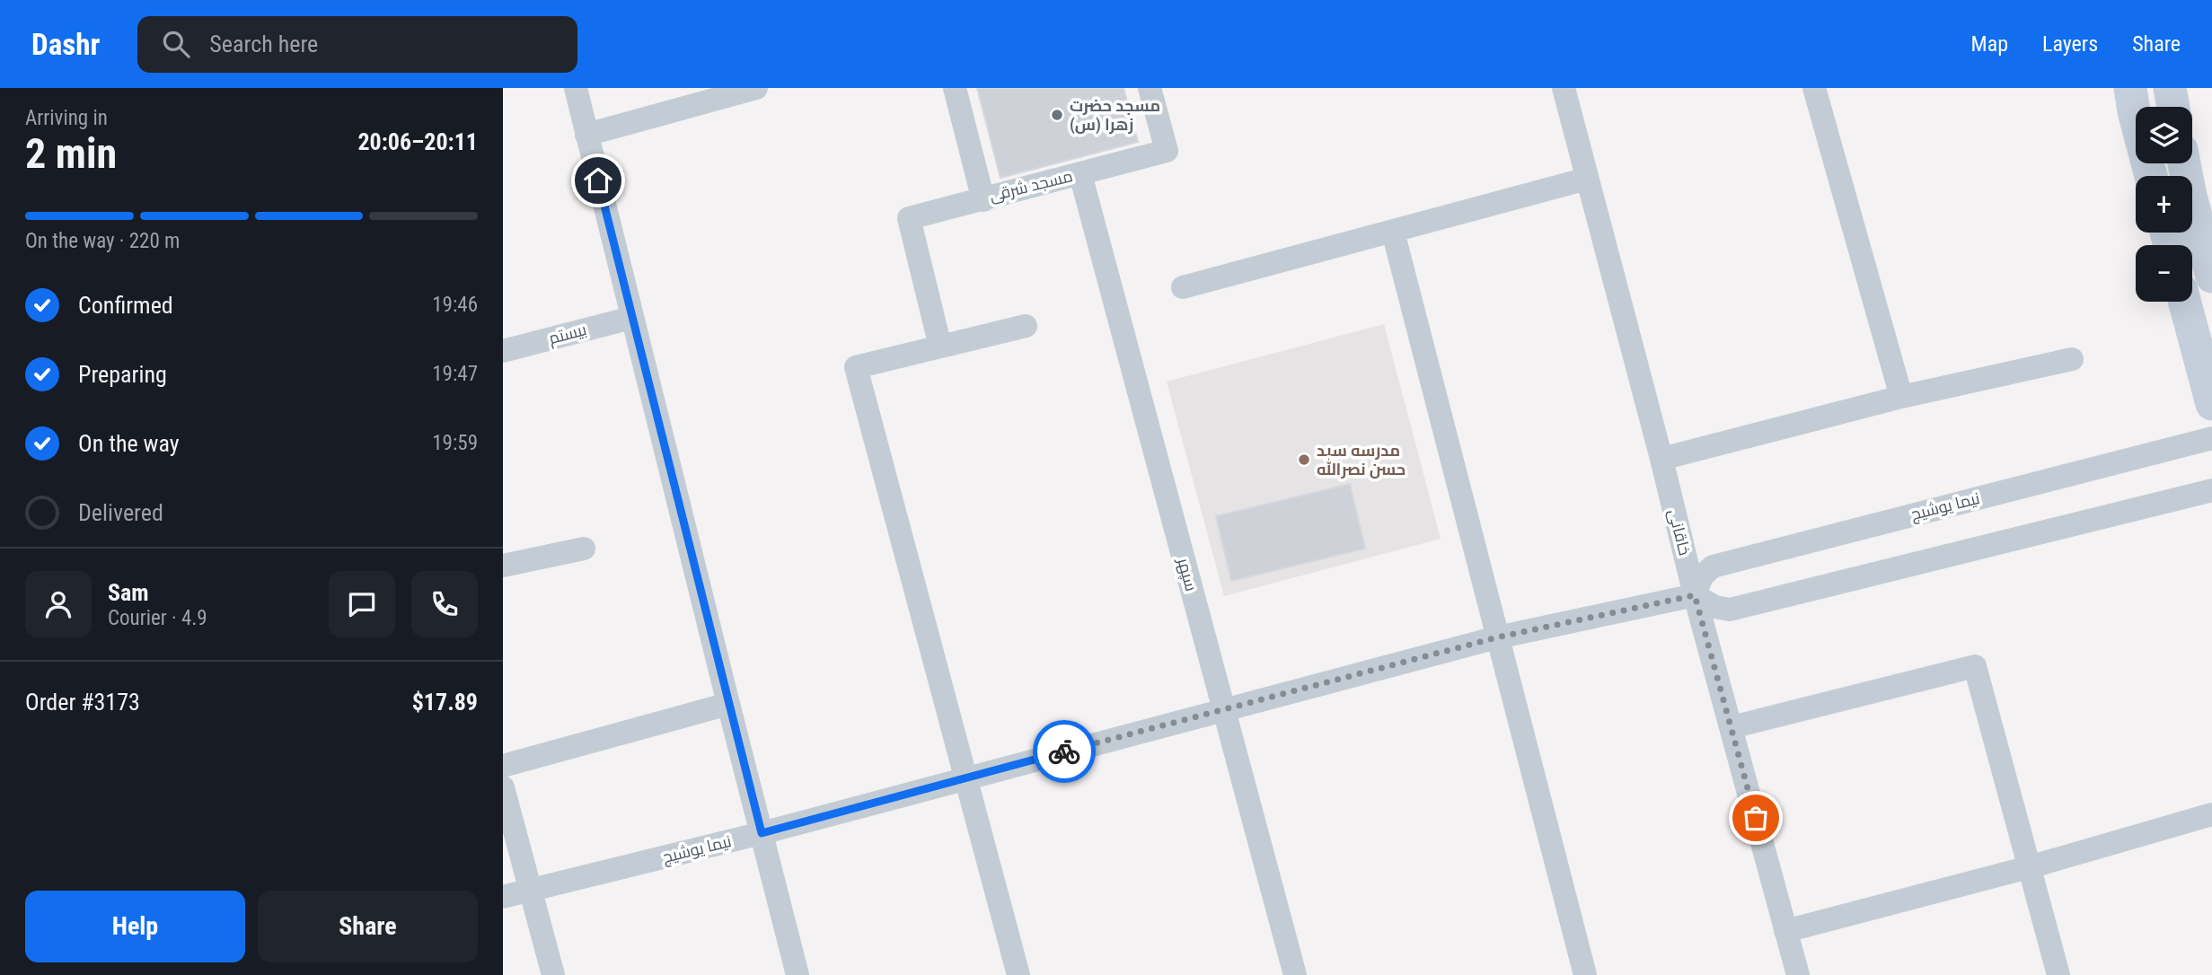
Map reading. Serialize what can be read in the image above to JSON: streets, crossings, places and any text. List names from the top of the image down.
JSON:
{
  "streets": {
    "street": [
      "مسجد شرقی",
      "بیستم",
      "نیما یوشیج",
      "خاقانی",
      "سپهر"
    ]
  },
  "crossings": [
    ["مسجد شرقی", "سپهر"],
    ["نیما یوشیج", "خاقانی"],
    ["نیما یوشیج", "سپهر"]
  ],
  "places": ["مسجد حضرت زهرا (س)", "مدرسه سید حسن نصرالله"],
  "page": {
    "header": "Dashr",
    "search": "Search here",
    "nav": ["Map", "Layers", "Share"],
    "heading": ["2 min", "Arriving in", "20:06–20:11"],
    "panel": [
      "Sam",
      "Courier · 4.9",
      "Order #3173",
      "$17.89"
    ],
    "map_buttons": ["+", "−"],
    "bar": "On the way · 220 m",
    "list": [
      ["Confirmed", "19:46"],
      ["Preparing", "19:47"],
      ["On the way", "19:59"],
      "Delivered"
    ],
    "buttons": ["Help", "Share"]
  }
}
